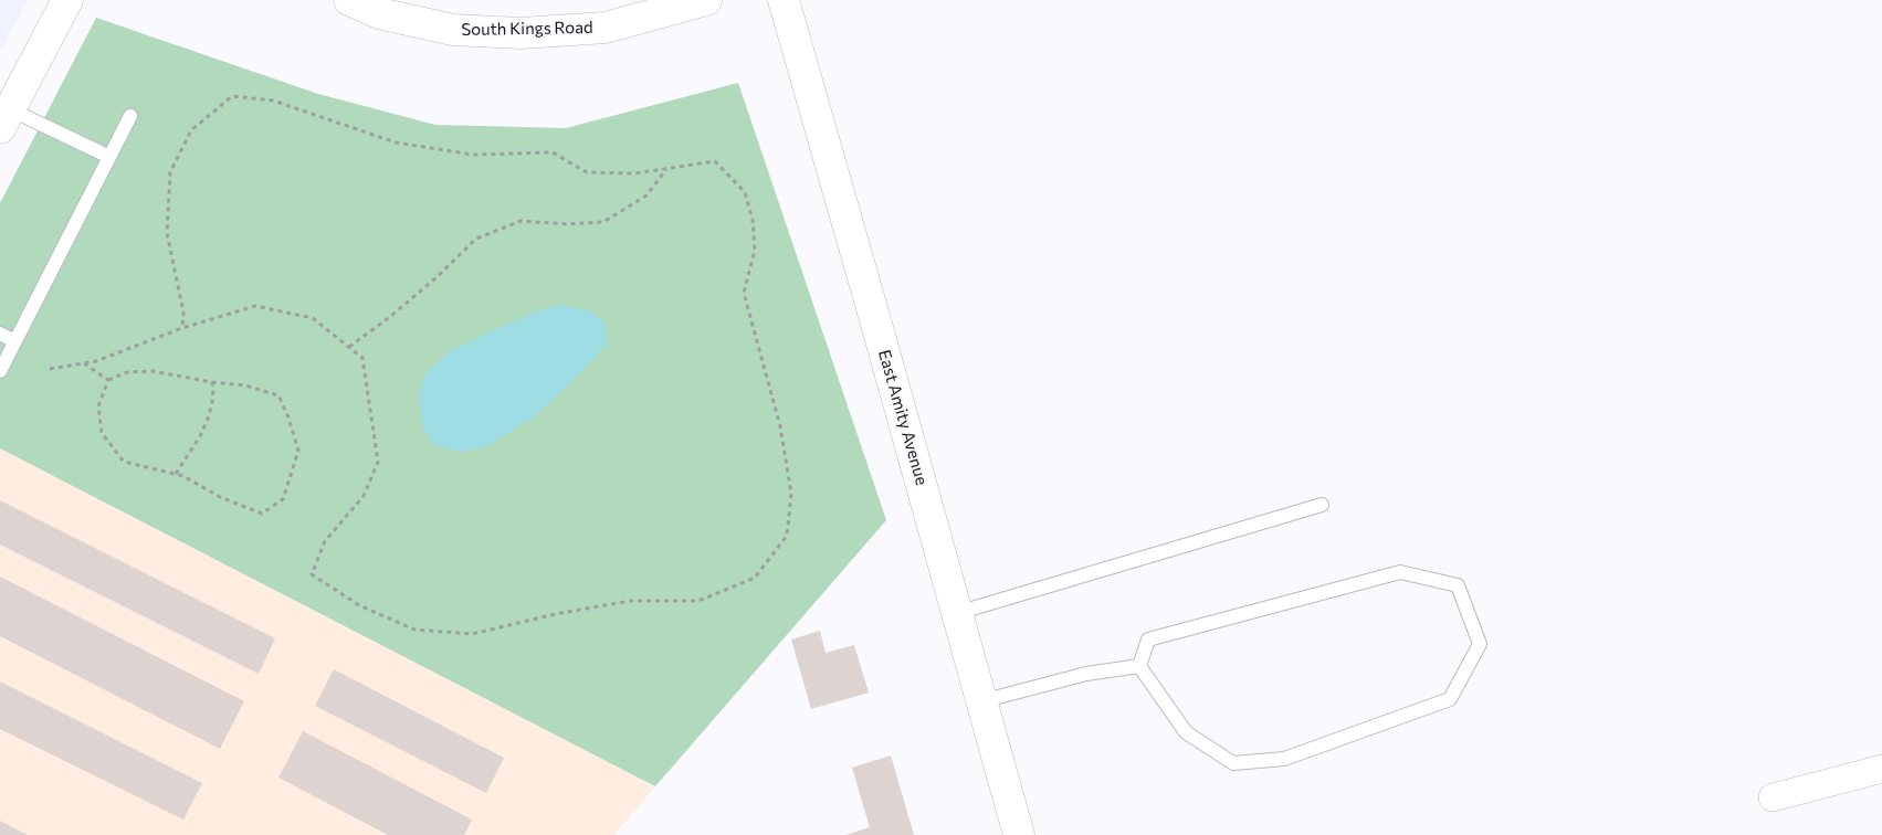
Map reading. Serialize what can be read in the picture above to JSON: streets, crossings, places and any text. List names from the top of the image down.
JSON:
{
  "streets": {
    "main road": ["South Kings Road", "East Amity Avenue"]
  }
}
